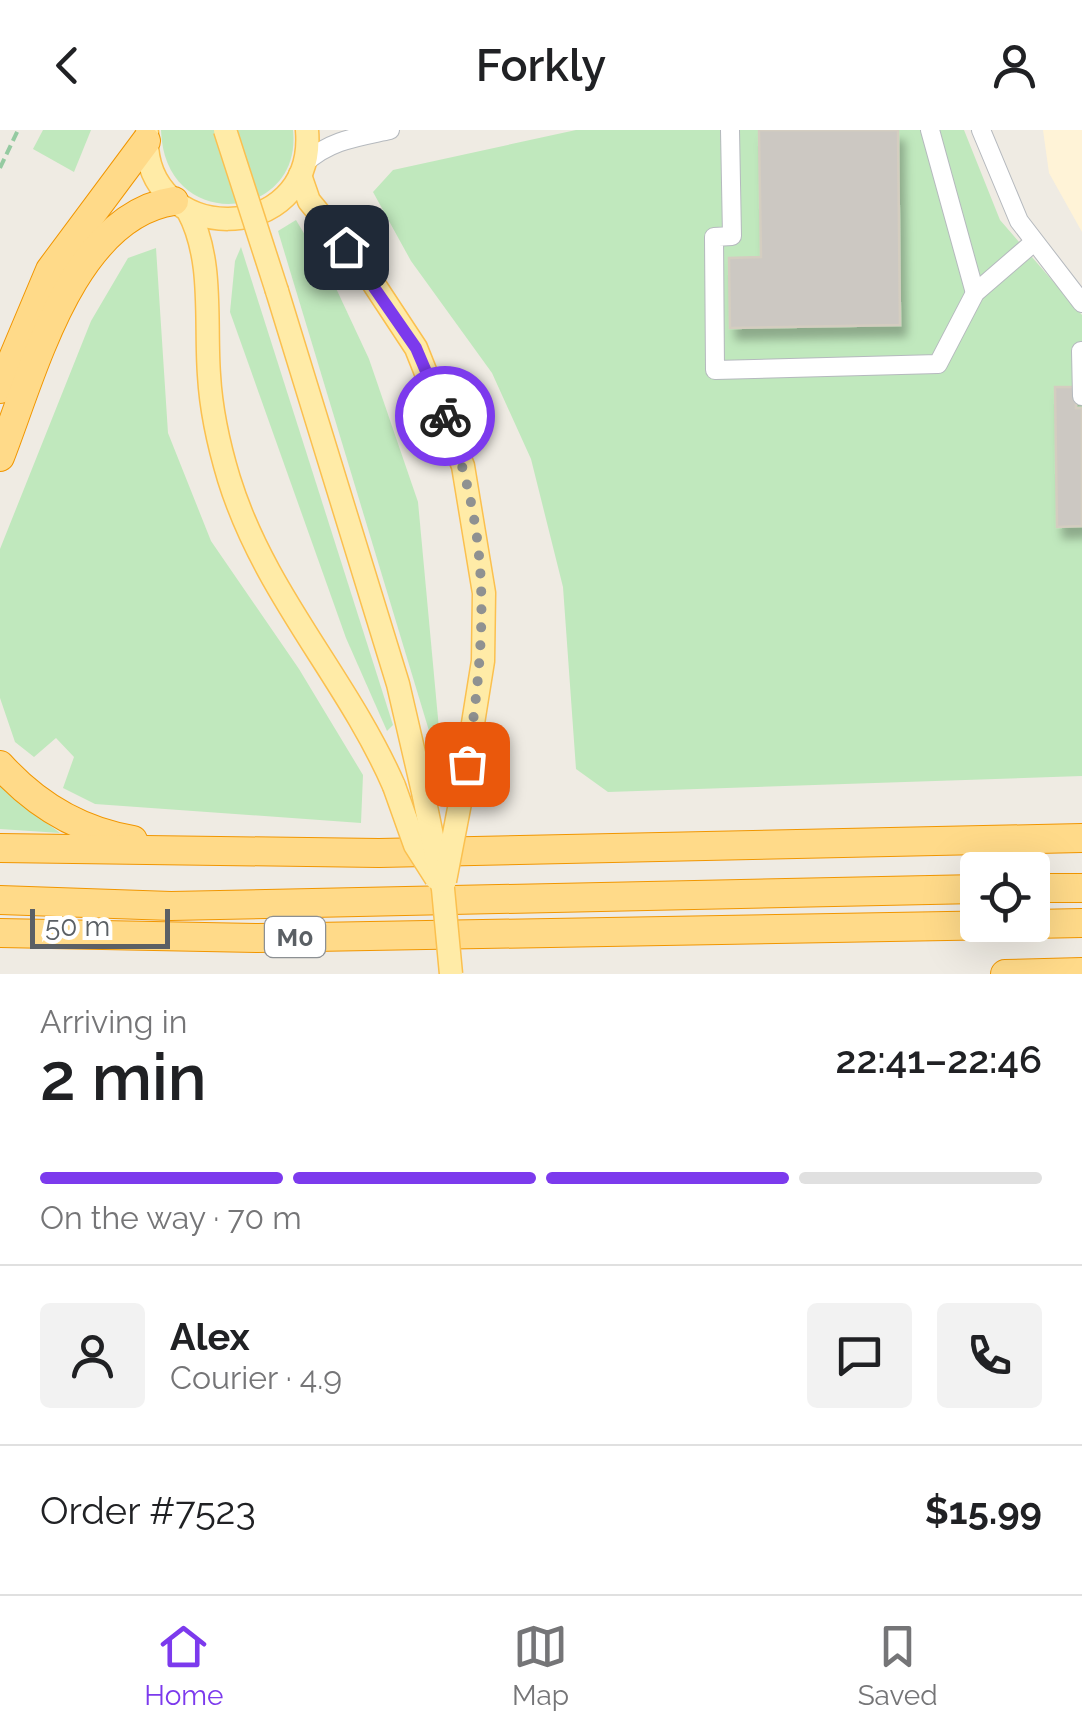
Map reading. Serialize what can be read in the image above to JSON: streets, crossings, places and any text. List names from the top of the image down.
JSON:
{
  "streets": {
    "highway": ["M0"]
  },
  "scale_bar": "50 m",
  "page": {
    "header": "Forkly",
    "scale": "50 m",
    "heading": ["2 min", "Arriving in", "22:41–22:46"],
    "panel": [
      "Alex",
      "Courier · 4.9",
      "Order #7523",
      "$15.99"
    ],
    "bar": "On the way · 70 m",
    "tabs": ["Home", "Map", "Saved"]
  }
}
